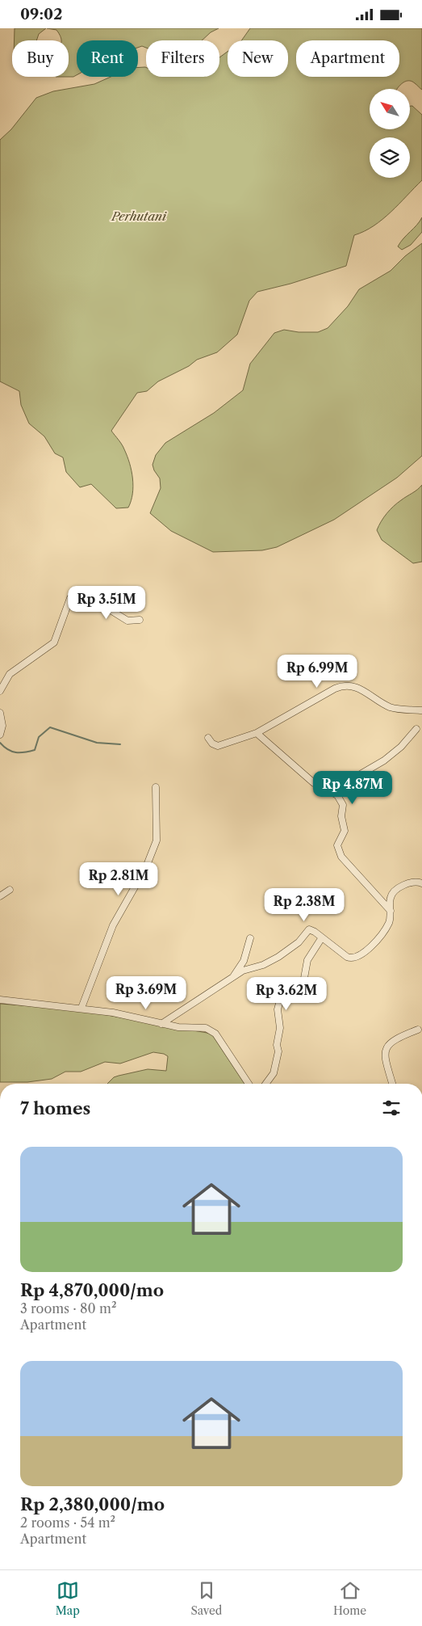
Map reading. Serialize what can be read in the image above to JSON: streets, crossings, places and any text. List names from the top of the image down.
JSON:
{
  "parks": ["Perhutani"],
  "north": "top left",
  "page": {
    "status": "09:02",
    "chip": [
      "Buy",
      "Rent",
      "Filters",
      "New",
      "Apartment"
    ],
    "price": [
      "Rp 3.51M",
      "Rp 6.99M",
      "Rp 4.87M",
      "Rp 2.81M",
      "Rp 2.38M",
      "Rp 3.69M",
      "Rp 3.62M"
    ],
    "heading": "7 homes",
    "list": [
      {
        "name": "Rp 4,870,000/mo",
        "note": "3 rooms · 80 m² · Apartment"
      },
      {
        "name": "Rp 2,380,000/mo",
        "note": "2 rooms · 54 m² · Apartment"
      }
    ],
    "tabs": ["Map", "Saved", "Home"]
  }
}
